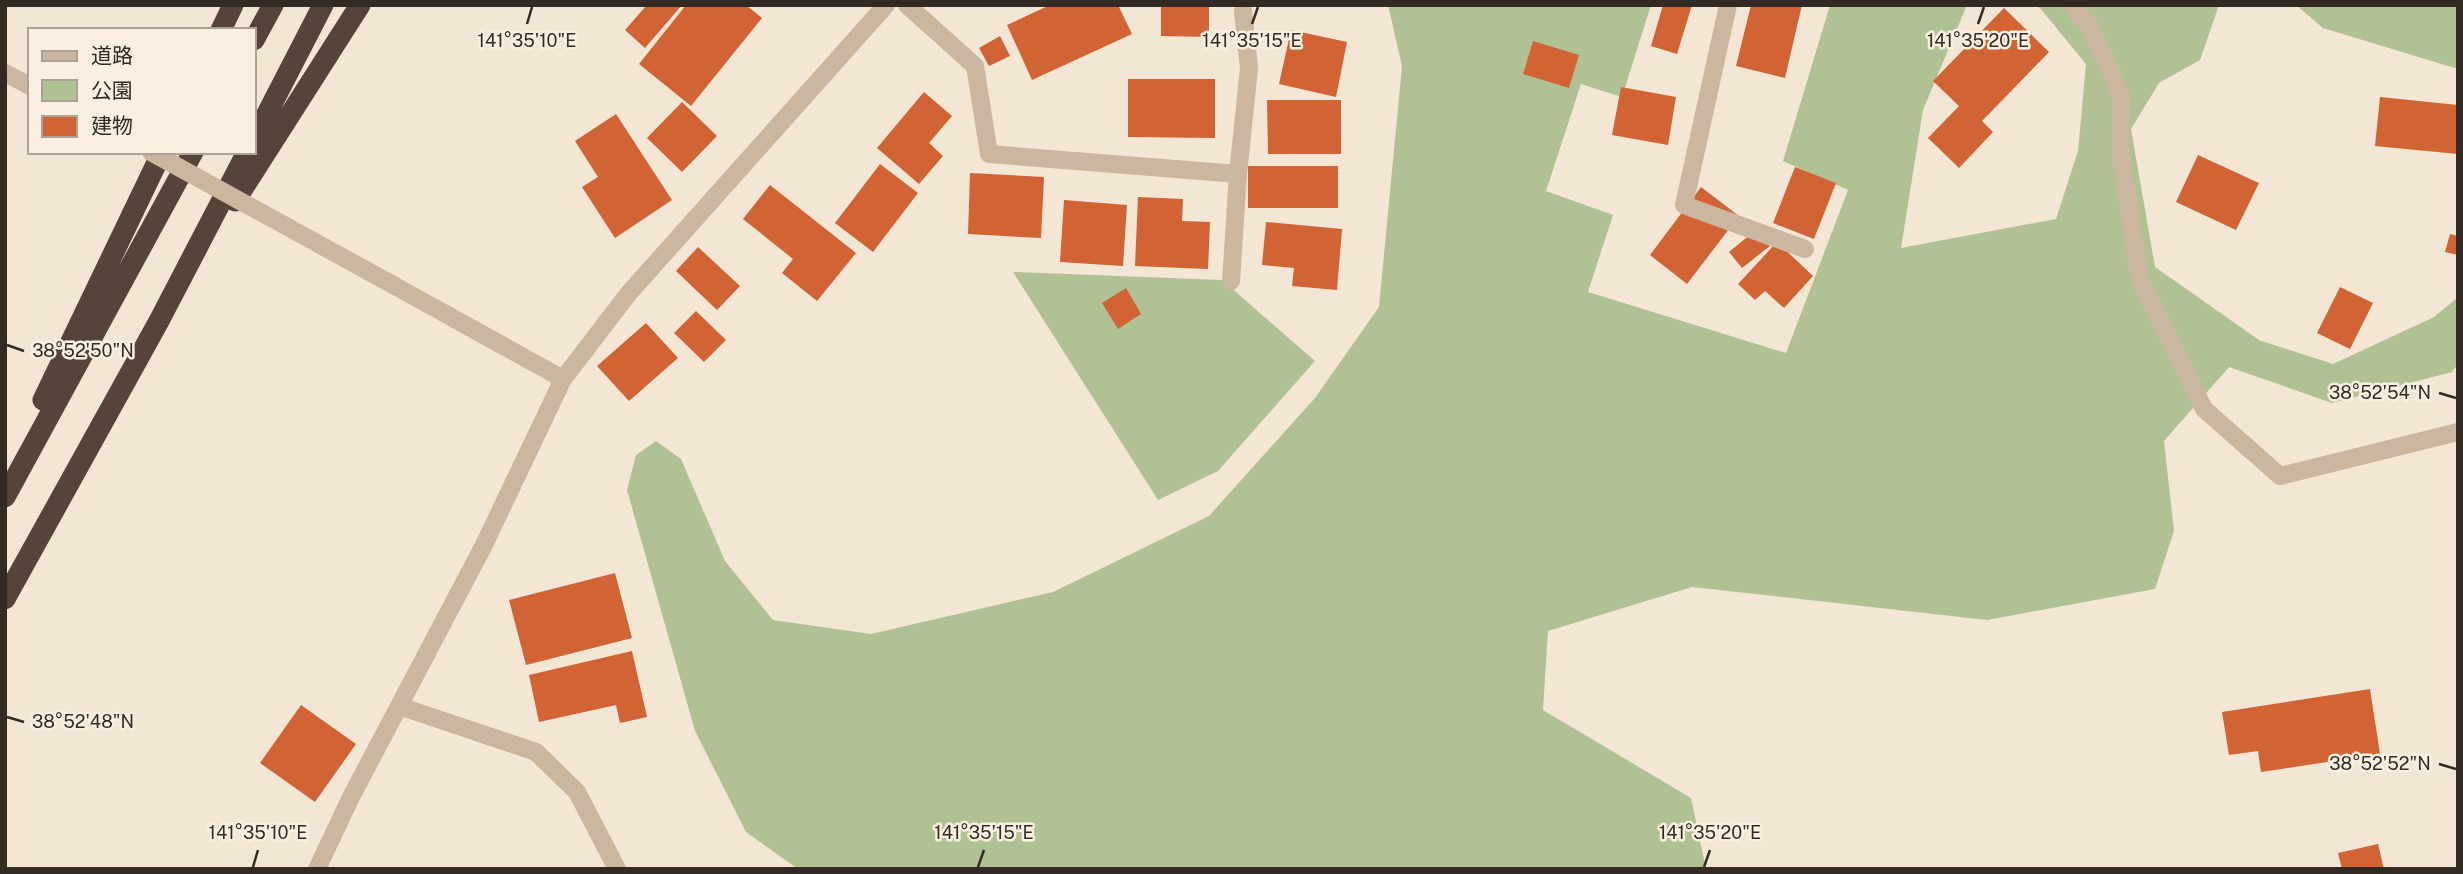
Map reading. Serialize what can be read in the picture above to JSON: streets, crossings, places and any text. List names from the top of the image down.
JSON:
{
  "legend": ["道路", "公園", "建物"],
  "coordinates": [
    "141°35'10\"E",
    "141°35'15\"E",
    "141°35'20\"E",
    "38°52'50\"N",
    "38°52'54\"N",
    "38°52'48\"N",
    "38°52'52\"N"
  ]
}
